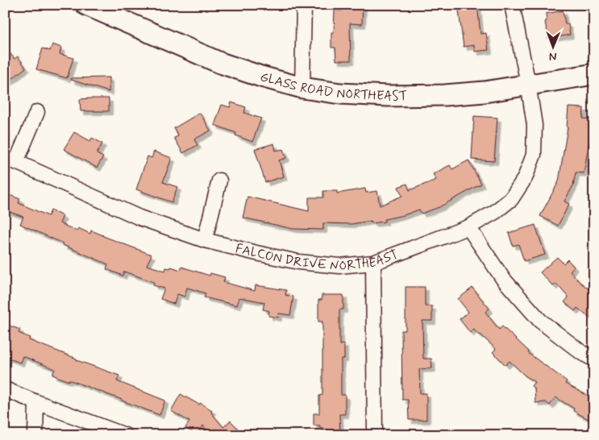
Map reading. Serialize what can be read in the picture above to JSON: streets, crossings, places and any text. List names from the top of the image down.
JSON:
{
  "streets": {
    "street": ["GLASS ROAD NORTHEAST", "FALCON DRIVE NORTHEAST"]
  },
  "crossings": [
    ["GLASS ROAD NORTHEAST", "FALCON DRIVE NORTHEAST"]
  ],
  "north": "bottom"
}
